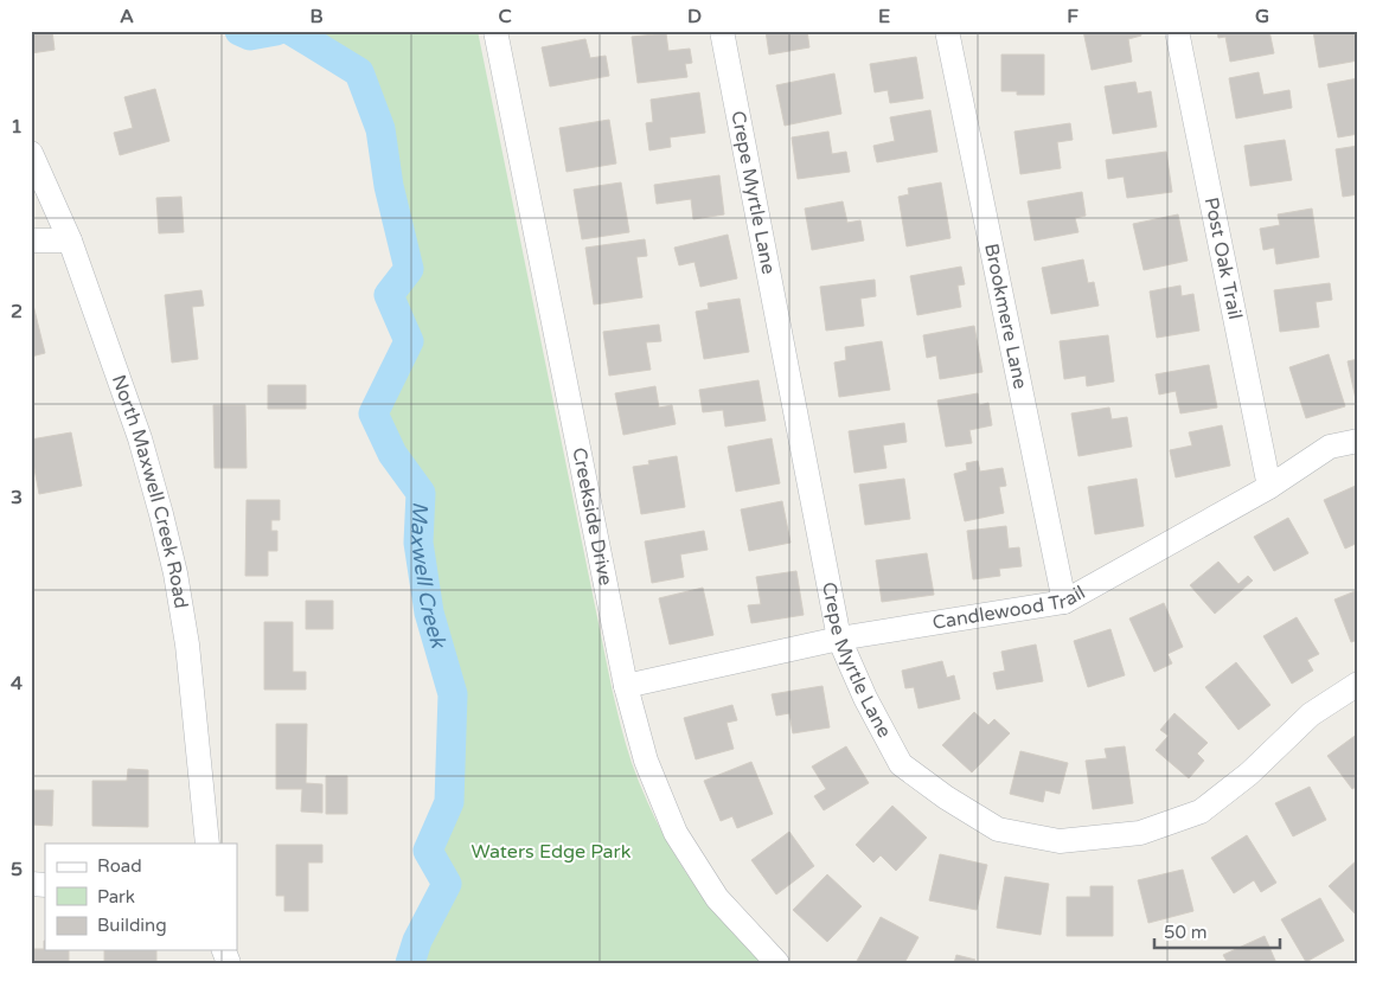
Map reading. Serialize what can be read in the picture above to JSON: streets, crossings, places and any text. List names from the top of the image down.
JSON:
{
  "streets": {
    "street": [
      "Crepe Myrtle Lane",
      "Post Oak Trail",
      "Brookmere Lane",
      "North Maxwell Creek Road",
      "Creekside Drive",
      "Candlewood Trail"
    ]
  },
  "crossings": [
    ["Crepe Myrtle Lane", "Candlewood Trail"],
    ["Post Oak Trail", "Candlewood Trail"],
    ["Brookmere Lane", "Candlewood Trail"],
    ["Creekside Drive", "Candlewood Trail"]
  ],
  "water": ["Maxwell Creek"],
  "parks": ["Waters Edge Park"],
  "legend": ["Road", "Park", "Building"],
  "scale_bar": "50 m",
  "grid": {
    "columns": [
      "A",
      "B",
      "C",
      "D",
      "E",
      "F",
      "G"
    ],
    "rows": [
      "1",
      "2",
      "3",
      "4",
      "5"
    ]
  }
}
